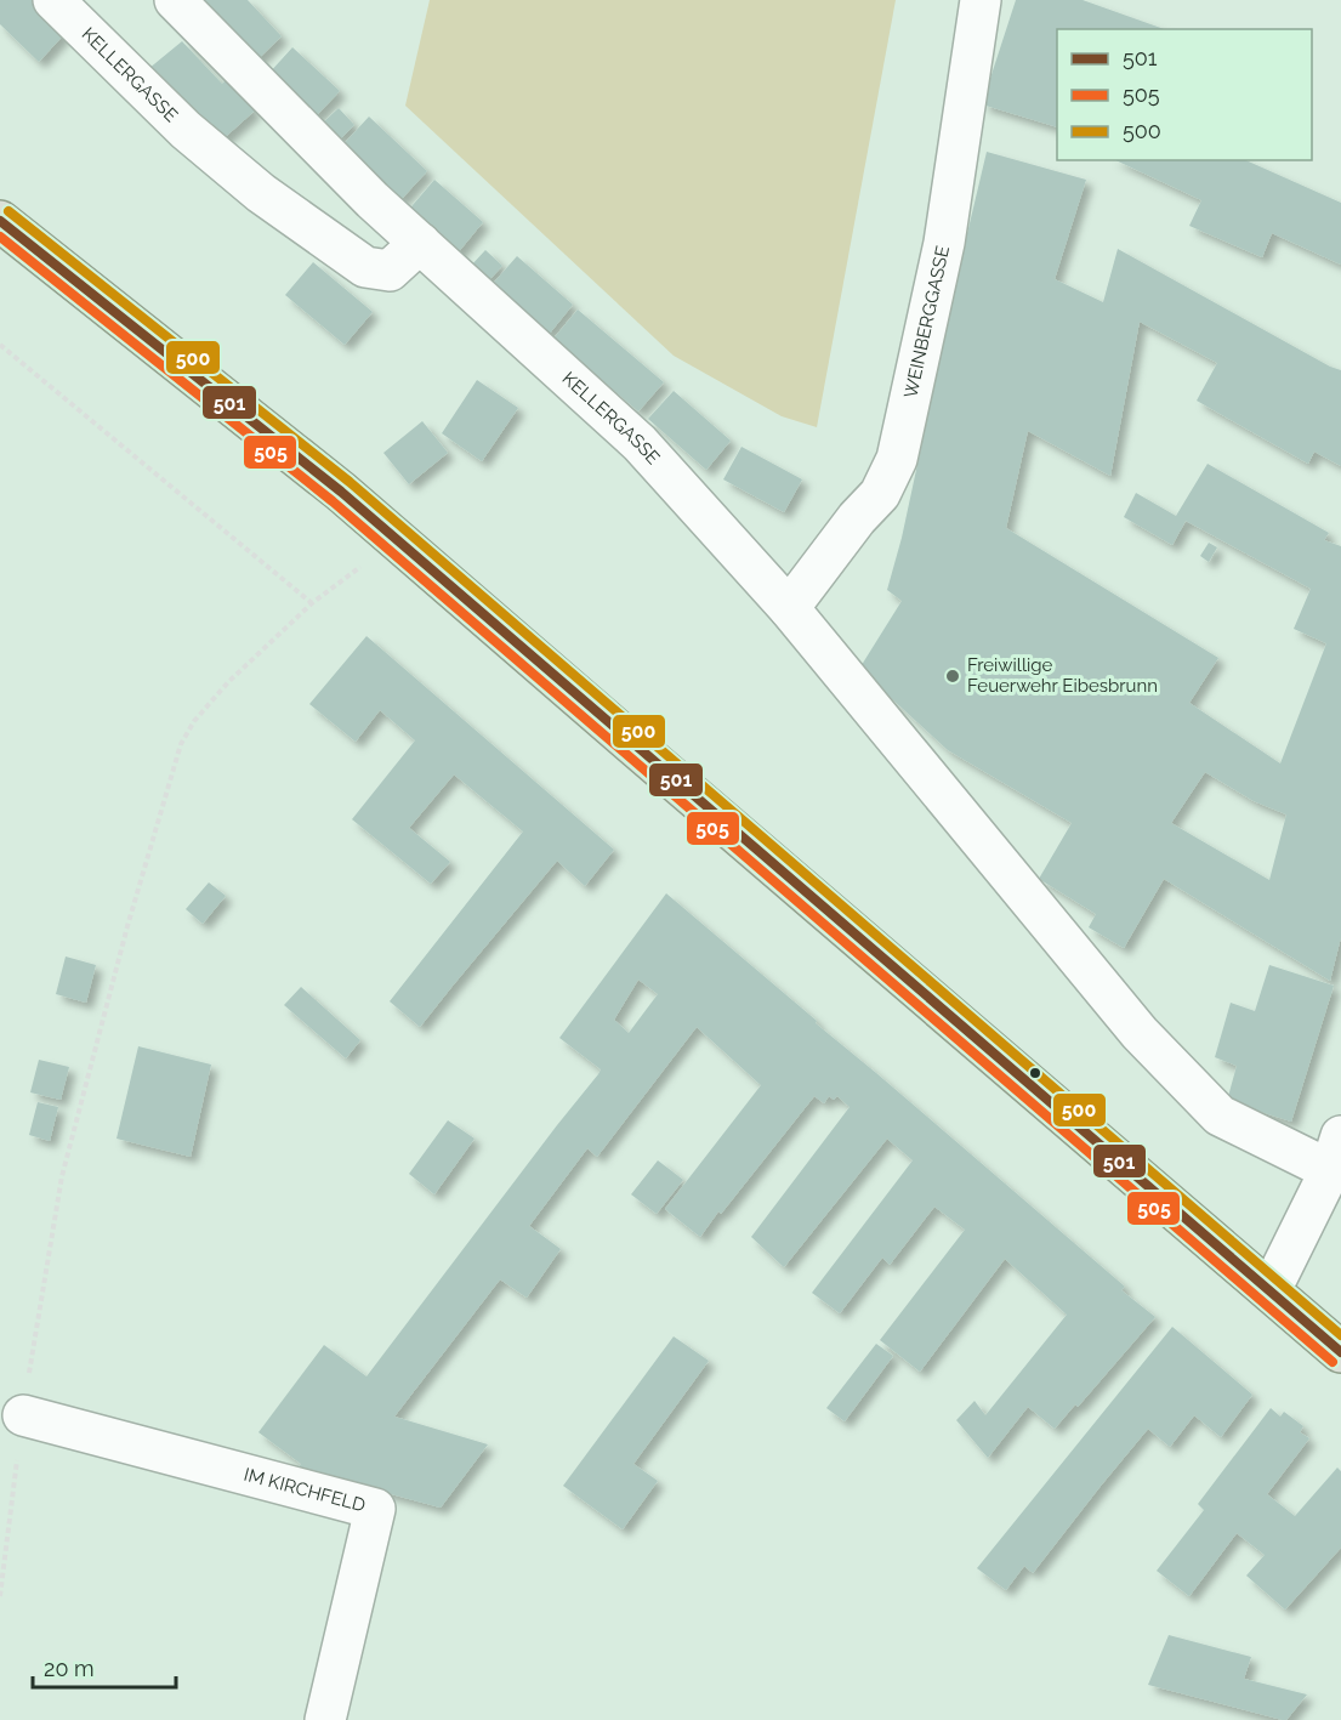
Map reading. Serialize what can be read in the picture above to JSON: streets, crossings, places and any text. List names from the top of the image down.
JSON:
{
  "streets": {
    "street": ["KELLERGASSE", "WEINBERGGASSE", "IM KIRCHFELD"]
  },
  "crossings": [
    ["KELLERGASSE", "WEINBERGGASSE"]
  ],
  "places": ["Freiwillige Feuerwehr Eibesbrunn"],
  "lines": ["transit line 500", "transit line 501", "transit line 505"],
  "legend": ["501", "505", "500"],
  "scale_bar": "20 m"
}
